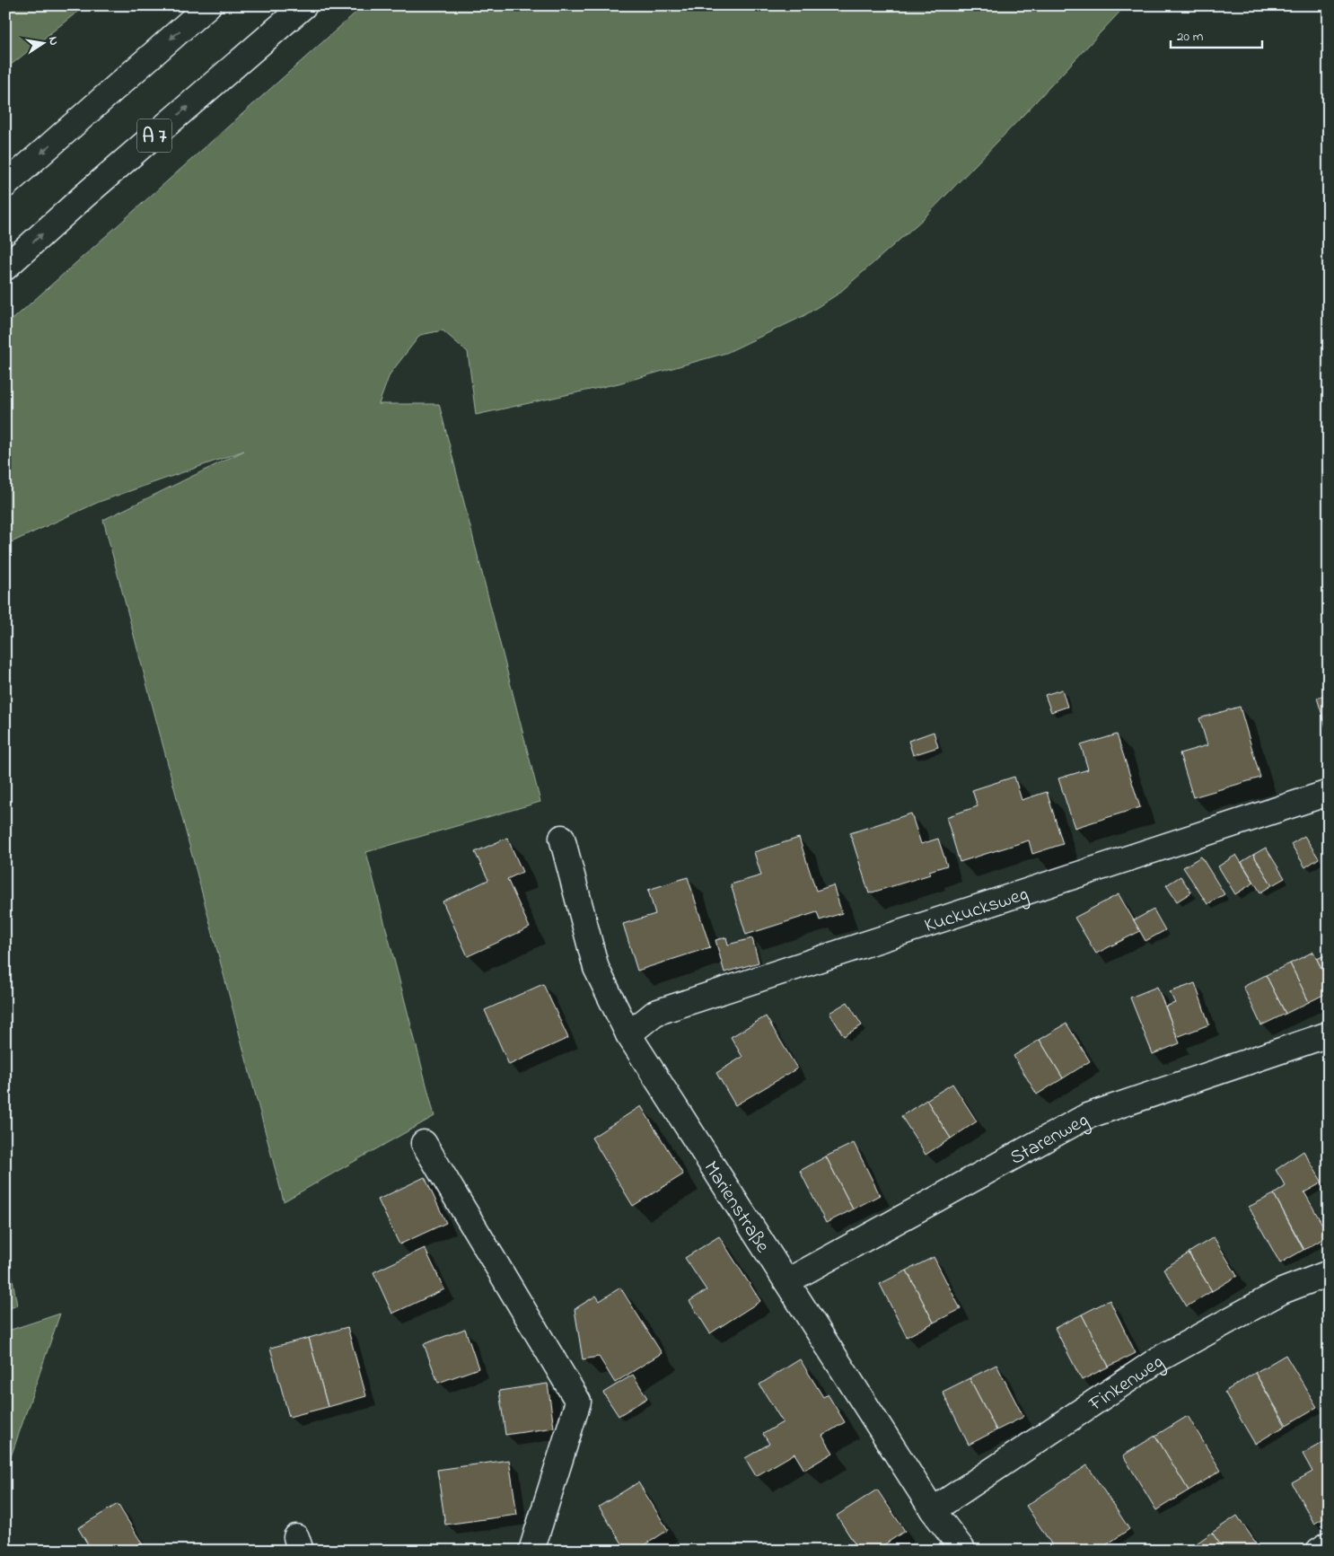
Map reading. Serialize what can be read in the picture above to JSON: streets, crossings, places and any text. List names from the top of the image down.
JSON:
{
  "streets": {
    "main road": [
      "A 7",
      "Kuckucksweg",
      "Starenweg",
      "Marienstraße",
      "Finkenweg"
    ]
  },
  "crossings": [
    ["Kuckucksweg", "Marienstraße"],
    ["Starenweg", "Marienstraße"],
    ["Marienstraße", "Finkenweg"]
  ],
  "scale_bar": "20 m",
  "north": "right"
}
